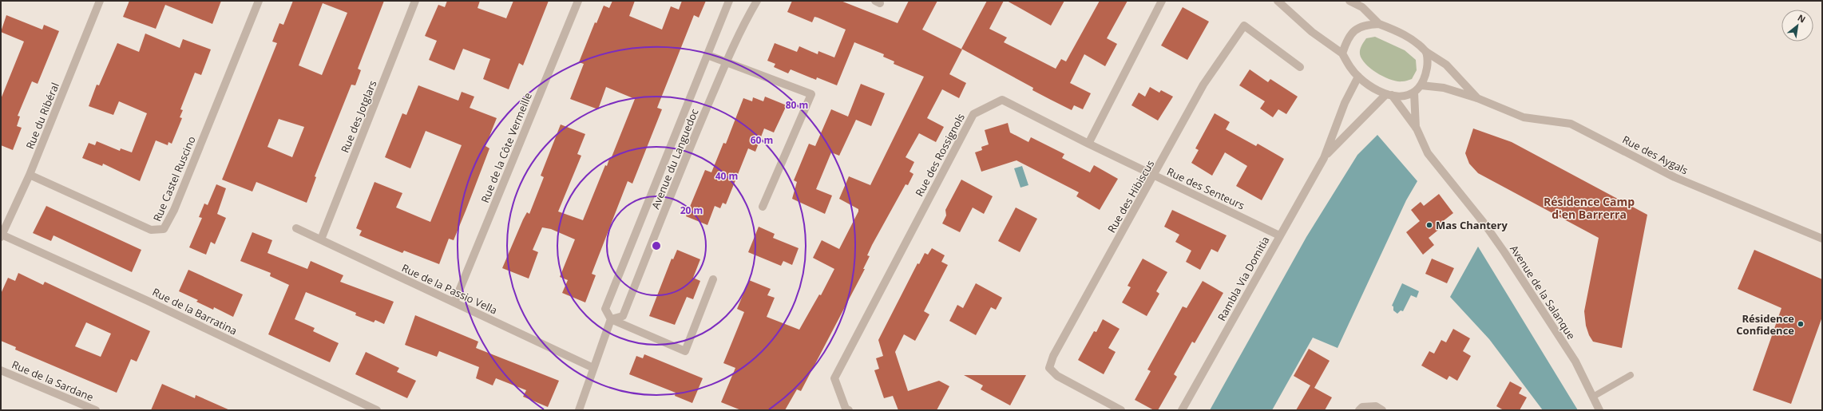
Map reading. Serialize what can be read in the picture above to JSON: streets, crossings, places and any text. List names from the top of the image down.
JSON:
{
  "streets": {
    "street": [
      "Rue du Ribéral",
      "Rue des Jotglars",
      "Rue de la Côte Vermeille",
      "Rue des Rossignols",
      "Rue des Aygals",
      "Avenue du Languedoc",
      "Rue Castel Ruscino",
      "Rue des Senteurs",
      "Rue des Hibiscus",
      "Rambla Via Domitia",
      "Rue de la Passio Vella",
      "Avenue de la Salanque",
      "Rue de la Barratina",
      "Rue de la Sardane"
    ]
  },
  "crossings": [
    ["Rue du Ribéral", "Rue Castel Ruscino"],
    ["Rue du Ribéral", "Rue de la Barratina"],
    ["Rue des Jotglars", "Rue de la Passio Vella"],
    ["Rue de la Côte Vermeille", "Rue de la Passio Vella"],
    ["Rue des Rossignols", "Rue des Senteurs"],
    ["Rue des Aygals", "Rambla Via Domitia"],
    ["Rue des Aygals", "Avenue de la Salanque"],
    ["Rue des Senteurs", "Rue des Hibiscus"],
    ["Rue des Senteurs", "Rambla Via Domitia"],
    ["Rambla Via Domitia", "Avenue de la Salanque"]
  ],
  "districts": ["Résidence Camp d'en Barrerra"],
  "places": ["Mas Chantery", "Résidence Confidence"],
  "north": "top right",
  "rings": [
    "80 m",
    "60 m",
    "40 m",
    "20 m"
  ]
}
